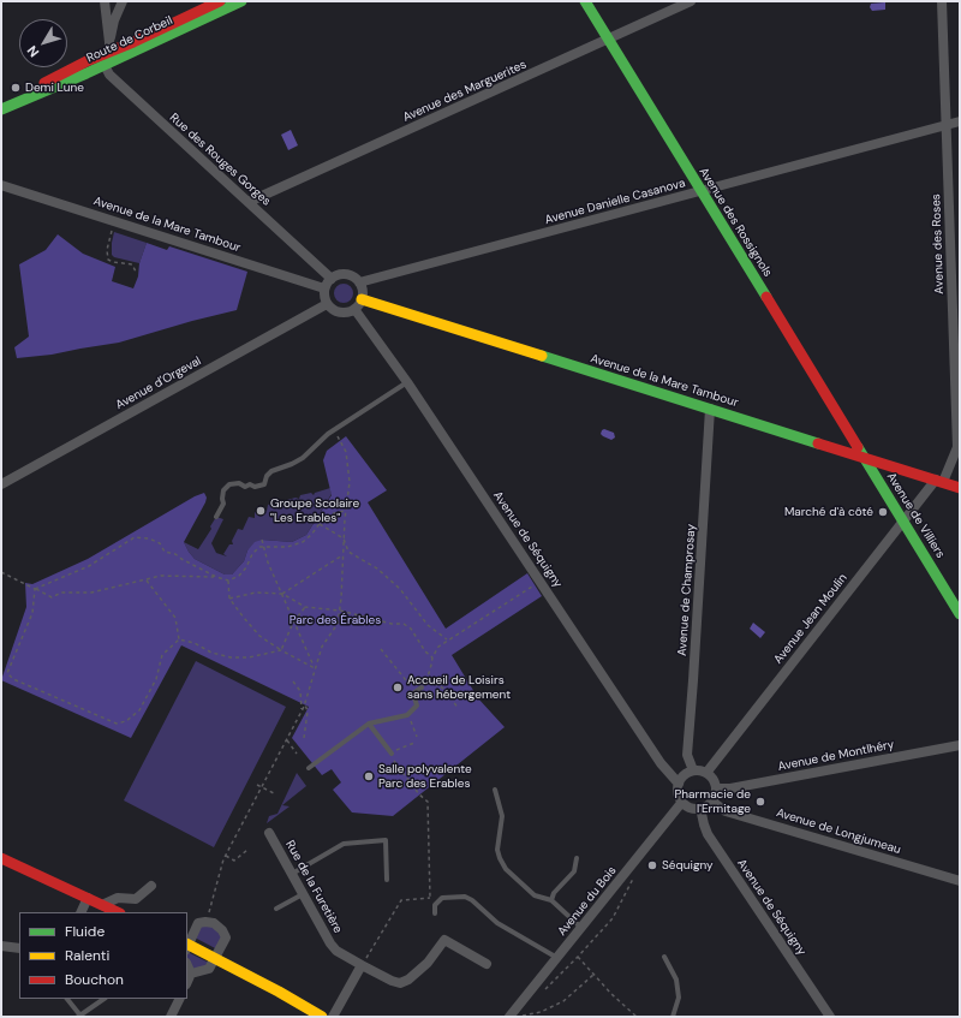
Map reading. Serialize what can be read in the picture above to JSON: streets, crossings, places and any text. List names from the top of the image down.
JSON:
{
  "streets": {
    "street": [
      "Route de Corbeil",
      "Avenue des Marguerites",
      "Rue des Rouges Gorges",
      "Avenue Danielle Casanova",
      "Avenue des Rossignols",
      "Avenue de la Mare Tambour",
      "Avenue des Roses",
      "Avenue d'Orgeval",
      "Avenue de Villiers",
      "Avenue de Séquigny",
      "Avenue de Champrosay",
      "Avenue Jean Moulin",
      "Avenue de Montlhéry",
      "Avenue de Longjumeau",
      "Rue de la Furetière",
      "Avenue du Bois"
    ]
  },
  "crossings": [
    ["Route de Corbeil", "Rue des Rouges Gorges"],
    ["Avenue des Marguerites", "Rue des Rouges Gorges"],
    ["Avenue des Marguerites", "Avenue des Rossignols"],
    ["Rue des Rouges Gorges", "Avenue Danielle Casanova"],
    ["Rue des Rouges Gorges", "Avenue de la Mare Tambour"],
    ["Rue des Rouges Gorges", "Avenue d'Orgeval"],
    ["Rue des Rouges Gorges", "Avenue de Séquigny"],
    ["Avenue Danielle Casanova", "Avenue des Rossignols"],
    ["Avenue Danielle Casanova", "Avenue de la Mare Tambour"],
    ["Avenue Danielle Casanova", "Avenue des Roses"],
    ["Avenue Danielle Casanova", "Avenue d'Orgeval"],
    ["Avenue Danielle Casanova", "Avenue de Séquigny"],
    ["Avenue des Rossignols", "Avenue de la Mare Tambour"],
    ["Avenue des Rossignols", "Avenue de Villiers"],
    ["Avenue de la Mare Tambour", "Avenue des Roses"],
    ["Avenue de la Mare Tambour", "Avenue d'Orgeval"],
    ["Avenue de la Mare Tambour", "Avenue de Villiers"],
    ["Avenue de la Mare Tambour", "Avenue de Séquigny"],
    ["Avenue de la Mare Tambour", "Avenue de Champrosay"],
    ["Avenue de la Mare Tambour", "Avenue Jean Moulin"],
    ["Avenue des Roses", "Avenue Jean Moulin"],
    ["Avenue d'Orgeval", "Avenue de Séquigny"],
    ["Avenue de Villiers", "Avenue Jean Moulin"],
    ["Avenue de Séquigny", "Avenue de Champrosay"],
    ["Avenue de Séquigny", "Avenue Jean Moulin"],
    ["Avenue de Séquigny", "Avenue de Montlhéry"],
    ["Avenue de Séquigny", "Avenue de Longjumeau"],
    ["Avenue de Séquigny", "Avenue du Bois"],
    ["Avenue de Champrosay", "Avenue Jean Moulin"],
    ["Avenue de Champrosay", "Avenue de Montlhéry"],
    ["Avenue de Champrosay", "Avenue de Longjumeau"],
    ["Avenue de Champrosay", "Avenue du Bois"],
    ["Avenue Jean Moulin", "Avenue de Montlhéry"],
    ["Avenue Jean Moulin", "Avenue de Longjumeau"],
    ["Avenue Jean Moulin", "Avenue du Bois"],
    ["Avenue de Montlhéry", "Avenue de Longjumeau"],
    ["Avenue de Montlhéry", "Avenue du Bois"],
    ["Avenue de Longjumeau", "Avenue du Bois"]
  ],
  "parks": ["Parc des Érables"],
  "places": [
    "Demi Lune",
    "Groupe Scolaire \"Les Erables\"",
    "Marché d'à côté",
    "Accueil de Loisirs sans hébergement",
    "Salle polyvalente Parc des Erables",
    "Pharmacie de l'Ermitage",
    "Séquigny"
  ],
  "legend": ["Fluide", "Ralenti", "Bouchon"],
  "north": "bottom left"
}
